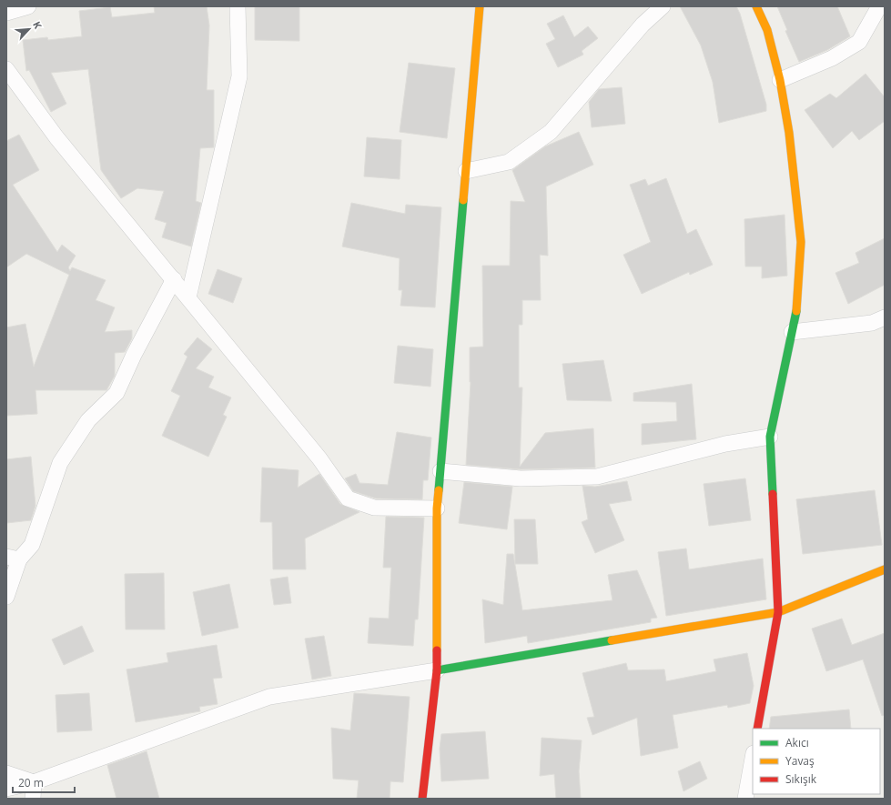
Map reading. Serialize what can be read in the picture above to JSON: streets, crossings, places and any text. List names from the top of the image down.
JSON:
{
  "legend": ["Akıcı", "Yavaş", "Sıkışık"],
  "scale_bar": "20 m",
  "north": "top right"
}
